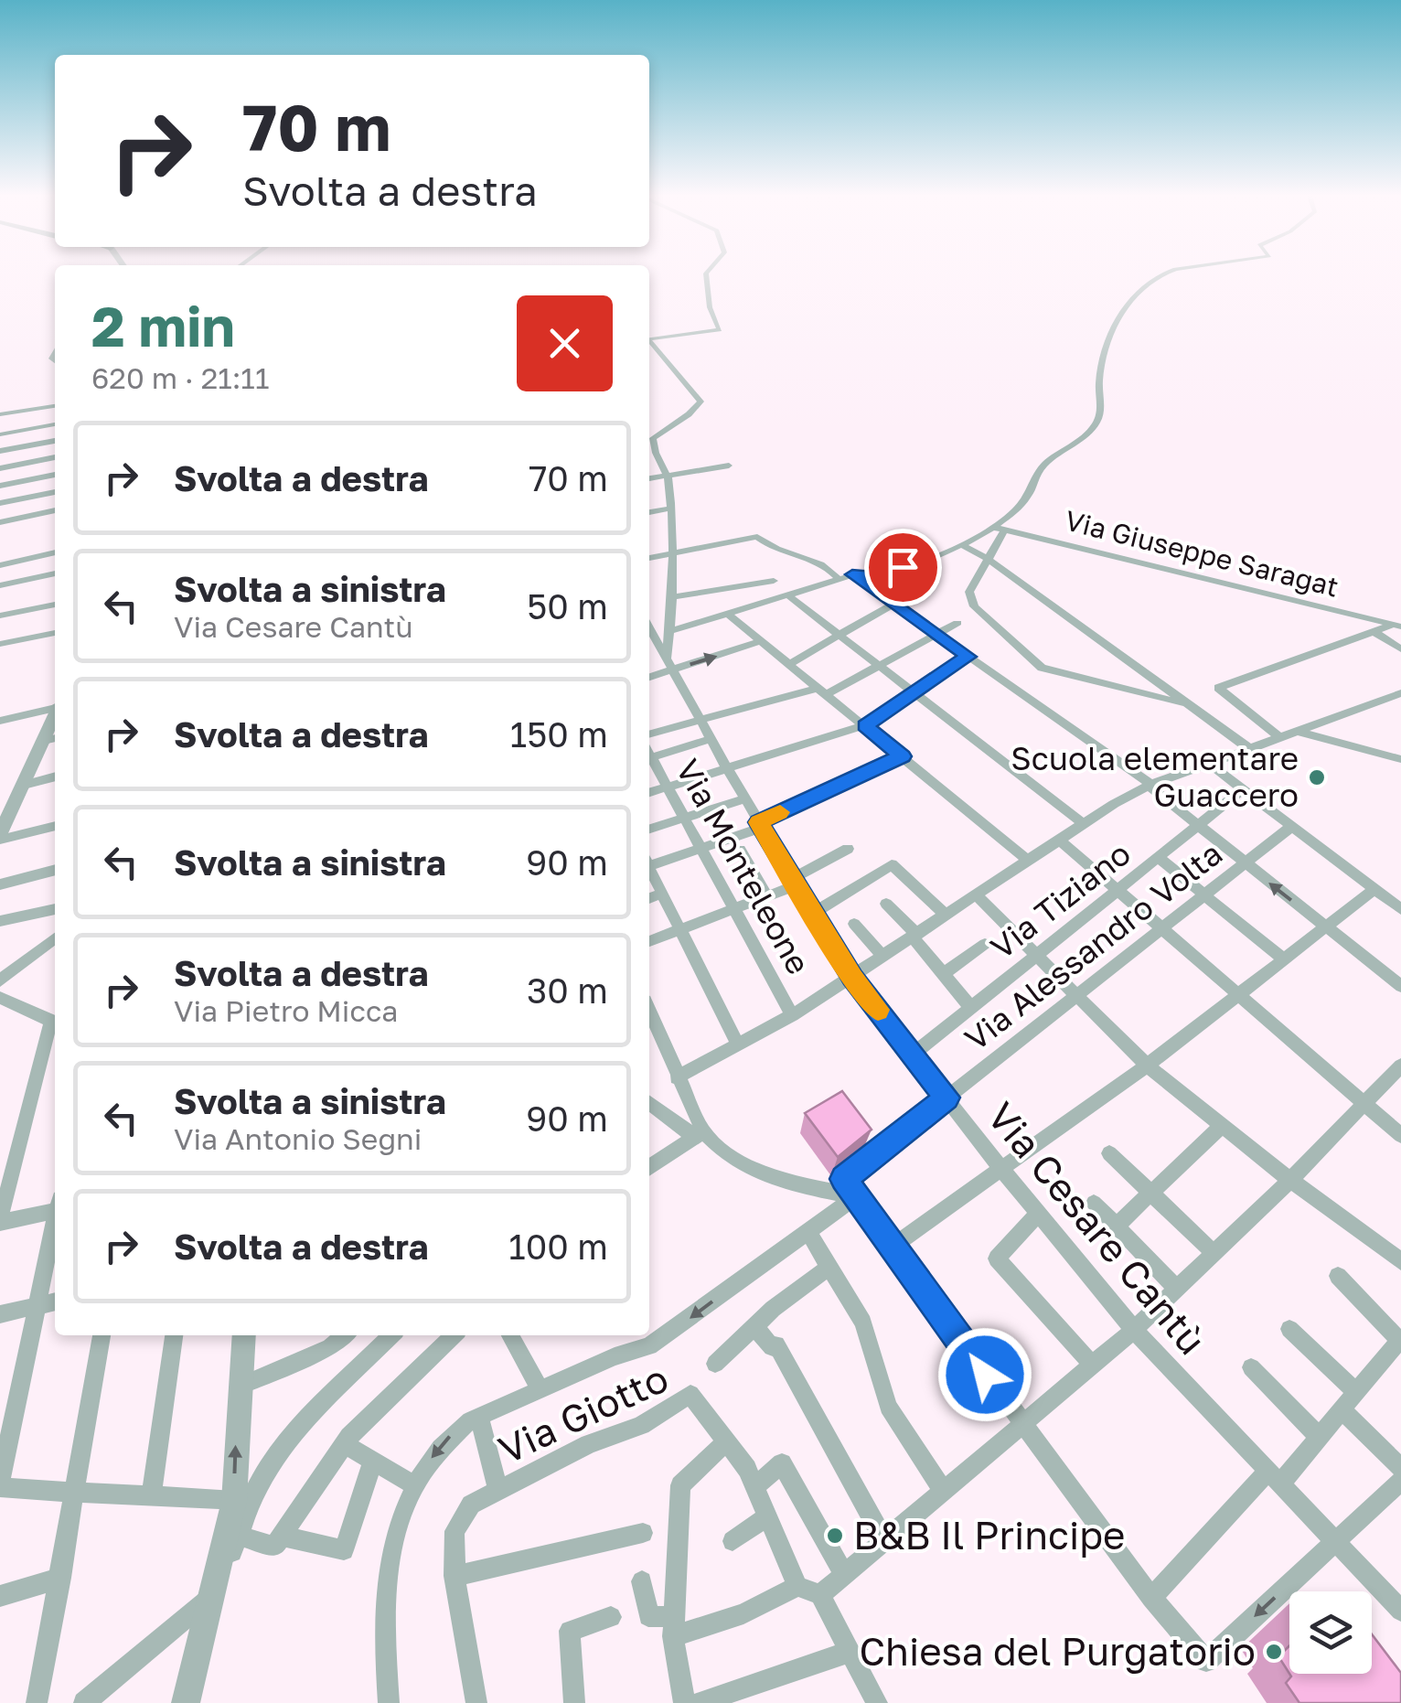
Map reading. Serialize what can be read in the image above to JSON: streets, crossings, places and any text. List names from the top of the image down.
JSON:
{
  "streets": {
    "street": [
      "Via Giuseppe Saragat",
      "Via Monteleone",
      "Via Tiziano",
      "Via Alessandro Volta",
      "Via Cesare Cantù",
      "Via Giotto"
    ]
  },
  "crossings": [
    ["Via Tiziano", "Via Cesare Cantù"],
    ["Via Alessandro Volta", "Via Cesare Cantù"]
  ],
  "places": ["Scuola elementare Guaccero", "B&B Il Principe", "Chiesa del Purgatorio"],
  "page": {
    "turn": ["70 m", "Svolta a destra"],
    "heading": ["2 min", "620 m · 21:11"],
    "list": [
      {
        "name": "Svolta a destra",
        "value": "70 m"
      },
      {
        "name": "Svolta a sinistra",
        "note": "Via Cesare Cantù",
        "value": "50 m"
      },
      {
        "name": "Svolta a destra",
        "value": "150 m"
      },
      {
        "name": "Svolta a sinistra",
        "value": "90 m"
      },
      {
        "name": "Svolta a destra",
        "note": "Via Pietro Micca",
        "value": "30 m"
      },
      {
        "name": "Svolta a sinistra",
        "note": "Via Antonio Segni",
        "value": "90 m"
      },
      {
        "name": "Svolta a destra",
        "value": "100 m"
      }
    ]
  }
}
